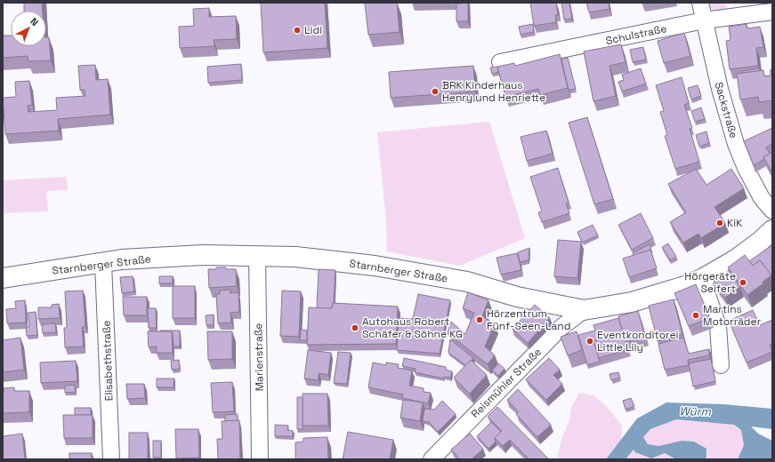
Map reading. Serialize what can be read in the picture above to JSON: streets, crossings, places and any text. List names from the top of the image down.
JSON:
{
  "streets": {
    "main road": ["Starnberger Straße"],
    "street": [
      "Schulstraße",
      "Sackstraße",
      "Marienstraße",
      "Elisabethstraße",
      "Reismühler Straße"
    ]
  },
  "crossings": [
    ["Schulstraße", "Sackstraße"],
    ["Starnberger Straße", "Marienstraße"],
    ["Starnberger Straße", "Elisabethstraße"],
    ["Starnberger Straße", "Reismühler Straße"]
  ],
  "water": ["Würm"],
  "places": [
    "Lidl",
    "BRK Kinderhaus Henry und Henriette",
    "KiK",
    "Hörgeräte Seifert",
    "Martins Motorräder",
    "Hörzentrum Fünf-Seen-Land",
    "Autohaus Robert Schäfer & Söhne KG",
    "Eventkonditorei Little Lily"
  ],
  "north": "top right"
}
